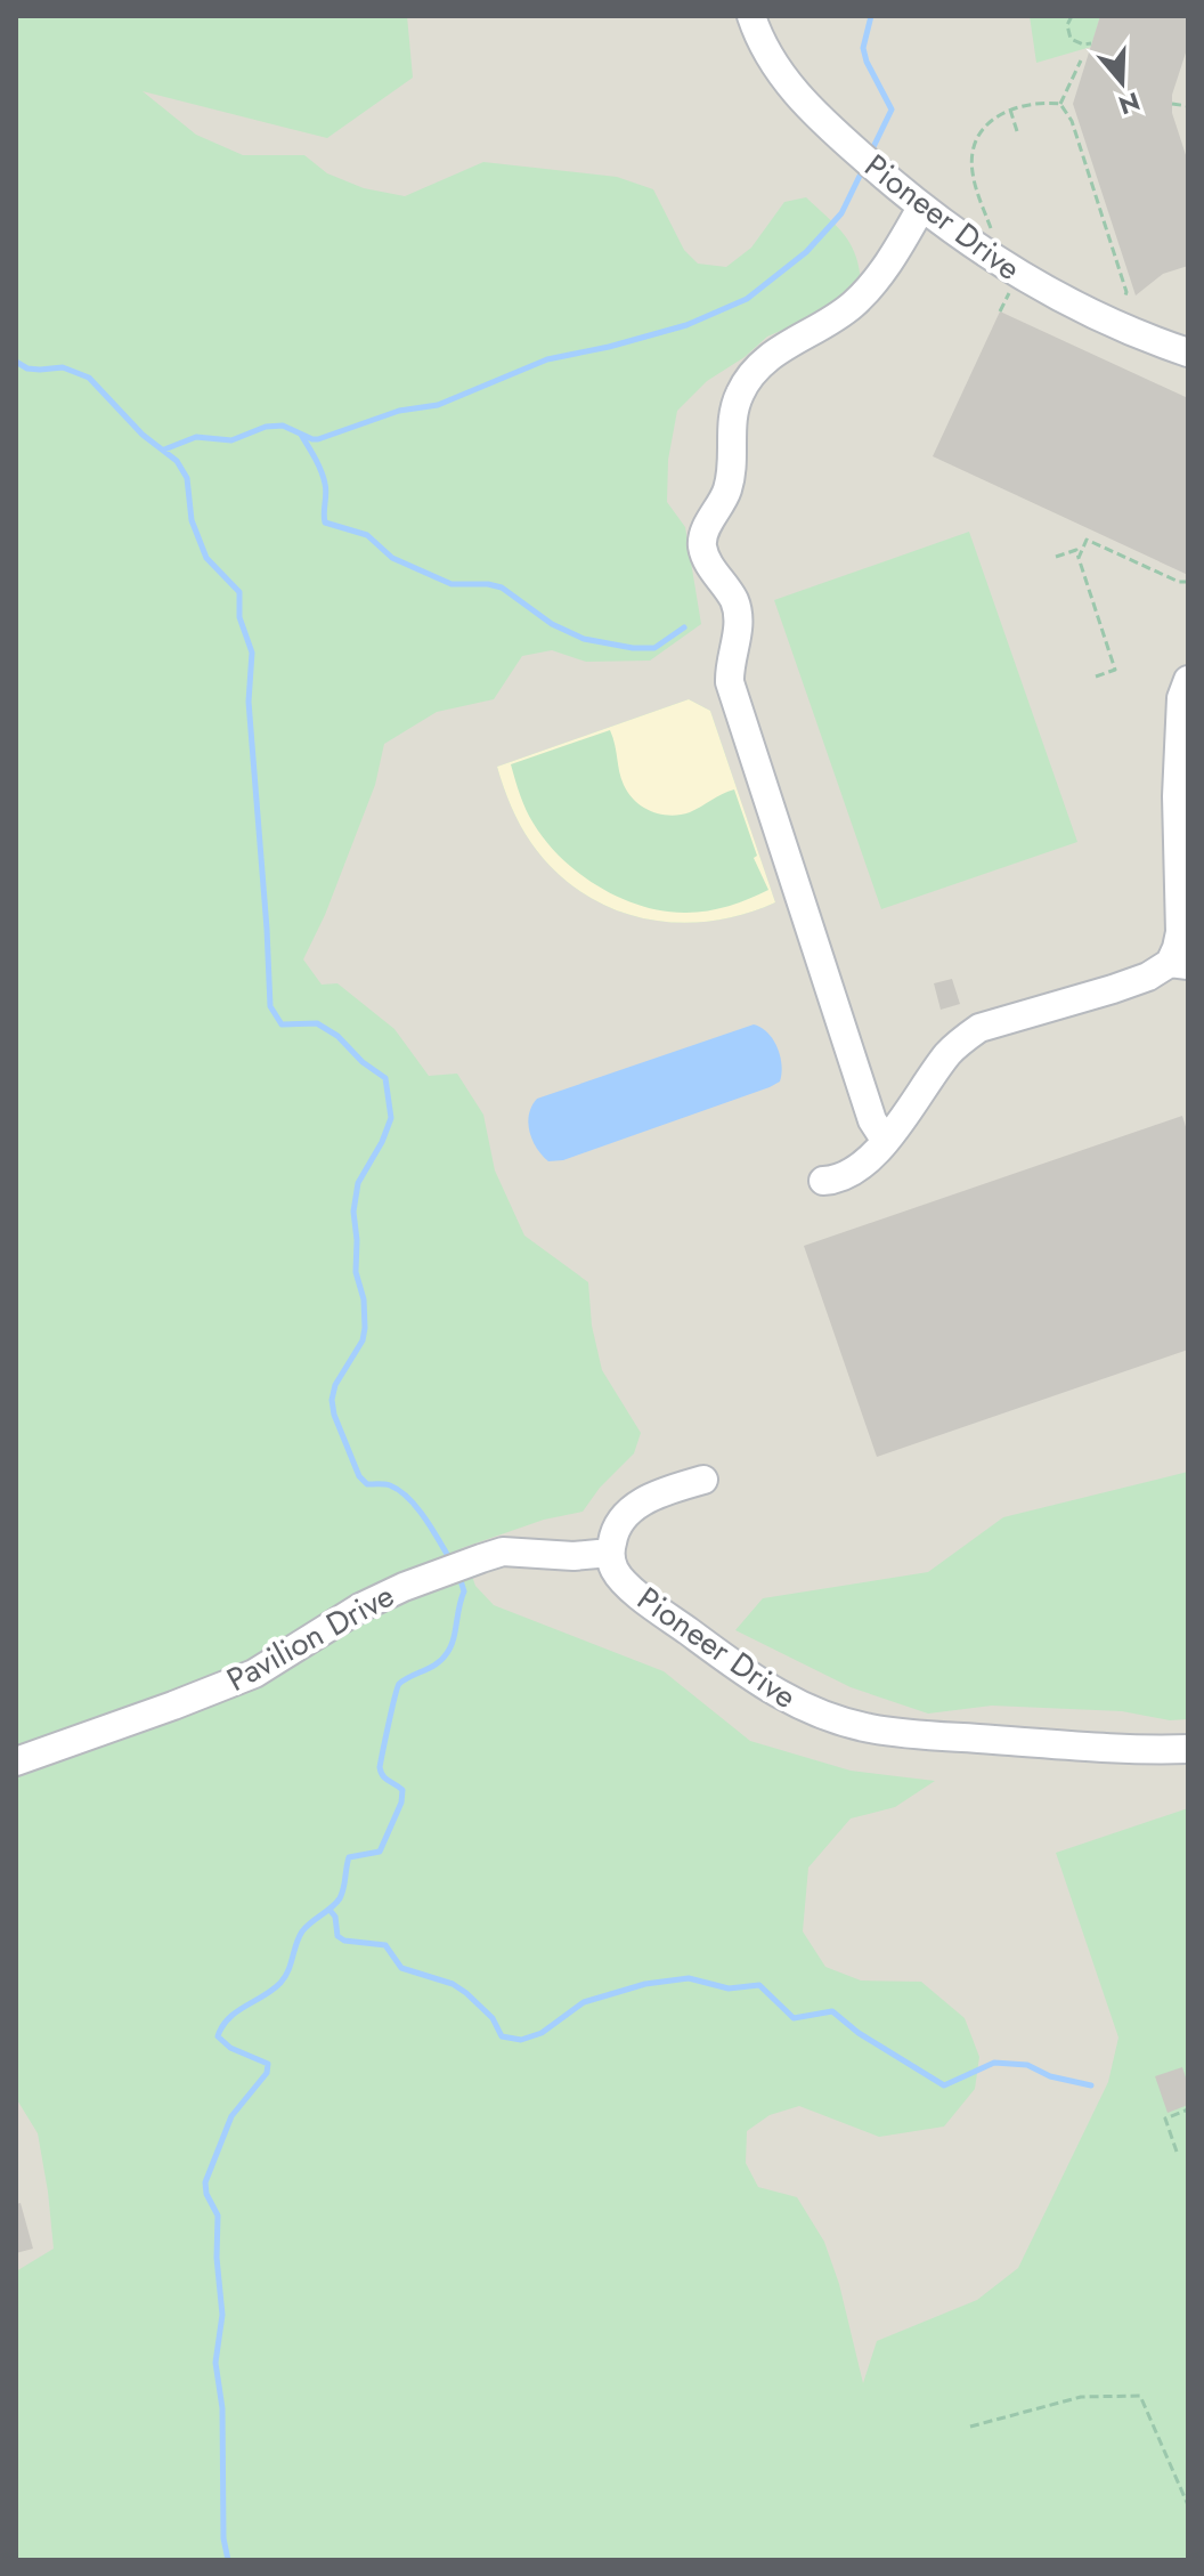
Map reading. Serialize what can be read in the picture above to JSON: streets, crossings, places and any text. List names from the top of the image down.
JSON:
{
  "streets": {
    "street": ["Pioneer Drive", "Pavilion Drive"]
  },
  "crossings": [
    ["Pioneer Drive", "Pavilion Drive"]
  ],
  "north": "bottom"
}
